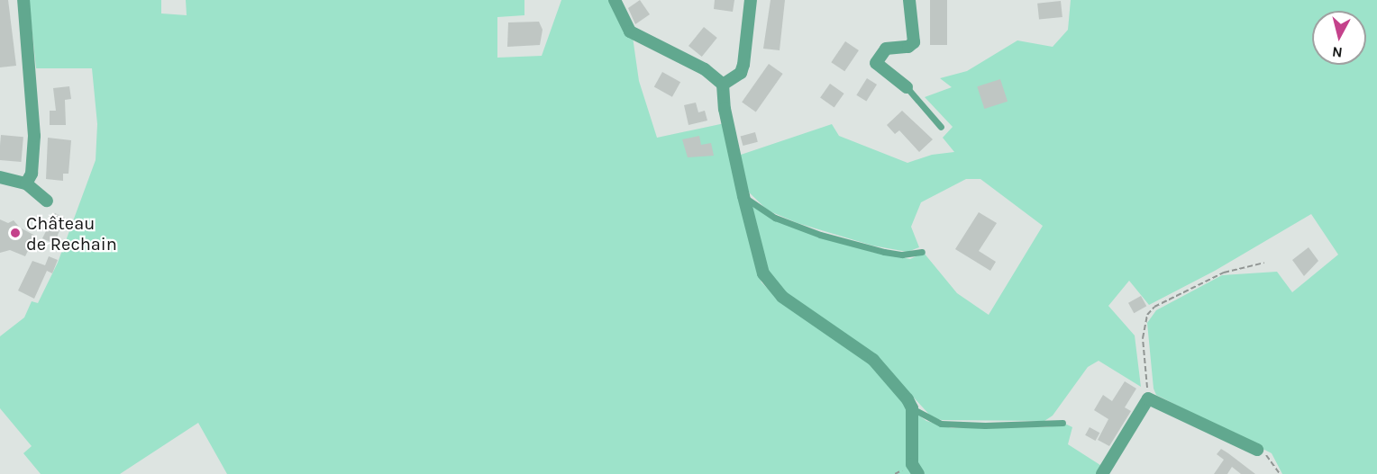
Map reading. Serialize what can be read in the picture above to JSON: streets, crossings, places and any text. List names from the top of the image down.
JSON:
{
  "places": ["Château de Rechain"],
  "north": "bottom"
}
